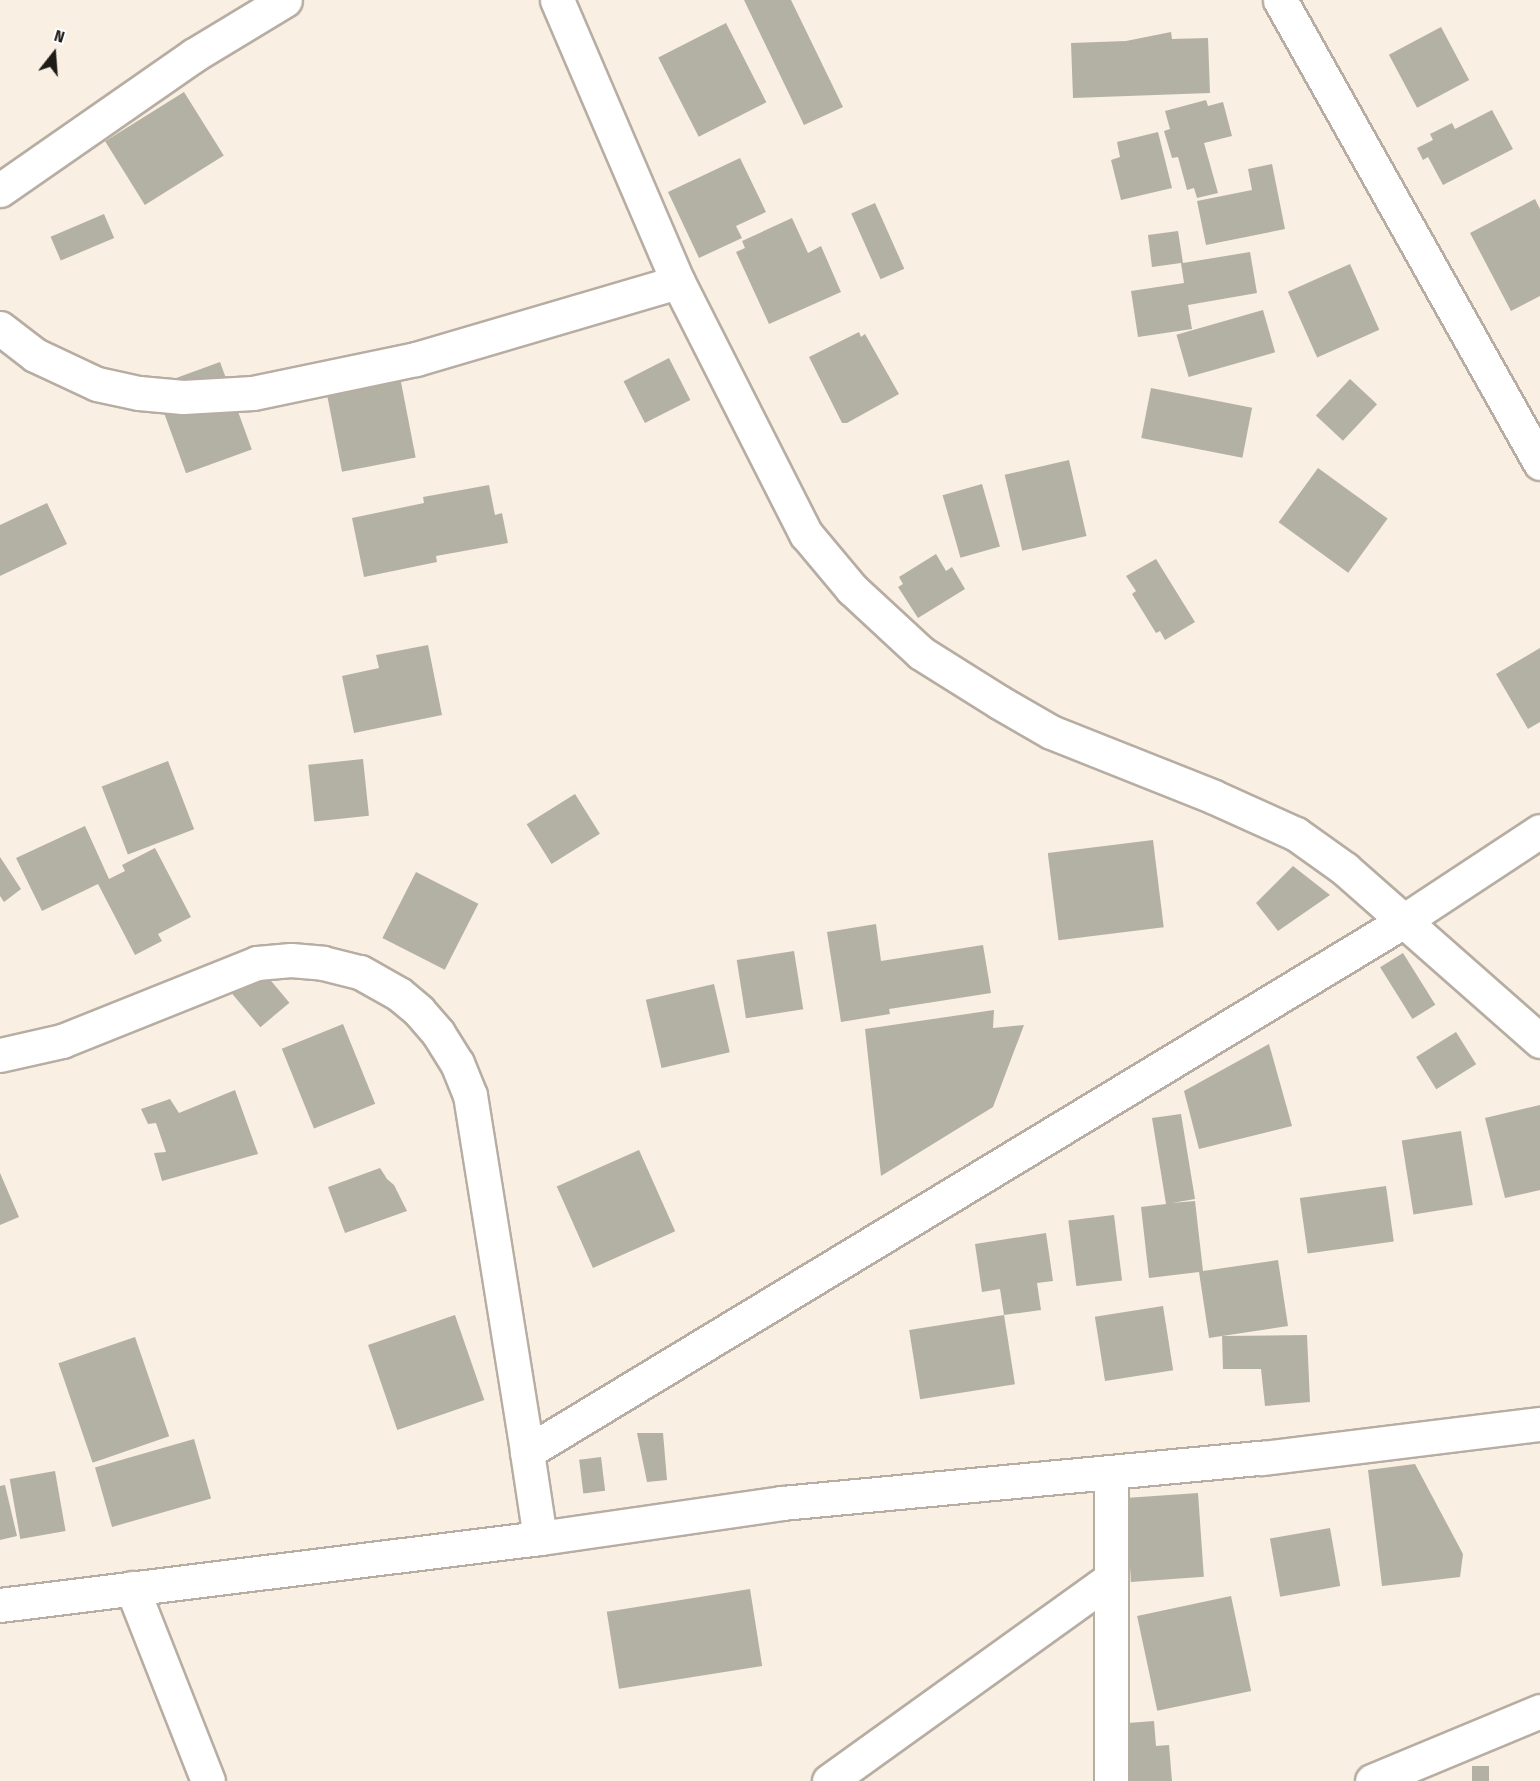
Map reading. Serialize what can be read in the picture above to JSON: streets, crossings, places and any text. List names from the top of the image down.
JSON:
{
  "north": "top"
}
